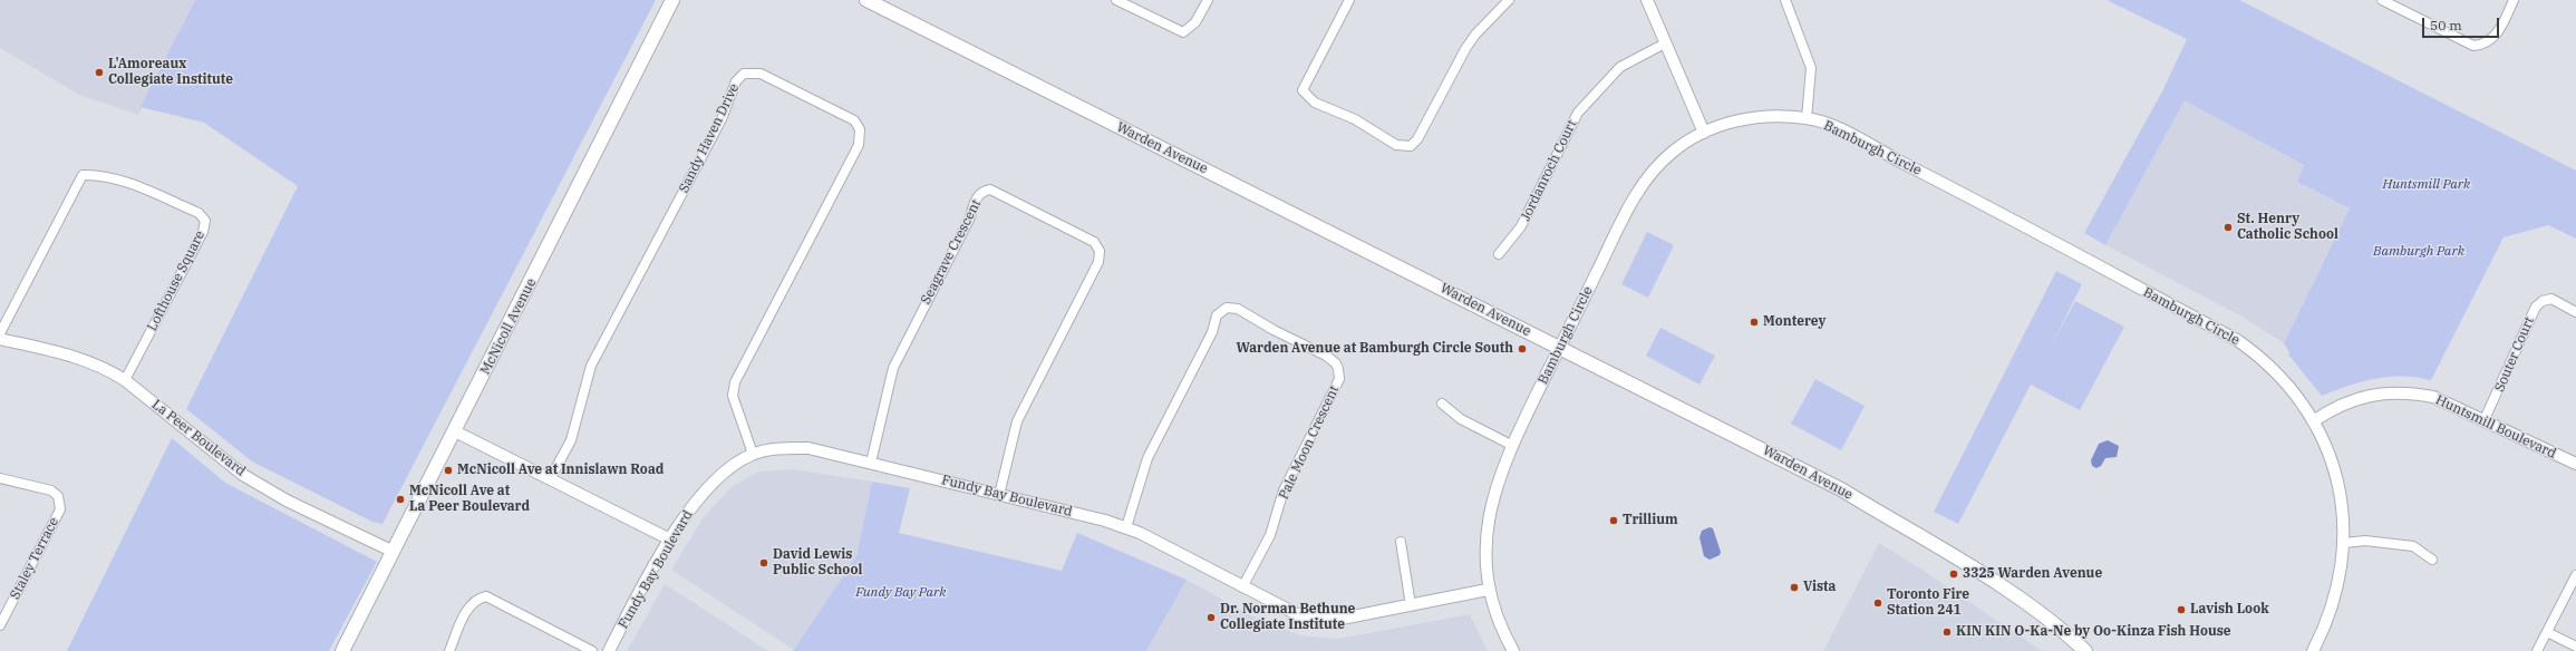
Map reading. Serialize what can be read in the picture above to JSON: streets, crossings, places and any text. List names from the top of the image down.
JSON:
{
  "streets": {
    "main road": ["Warden Avenue", "McNicoll Avenue"],
    "street": [
      "Sandy Haven Drive",
      "Bamburgh Circle",
      "Jordanroch Court",
      "Seagrave Crescent",
      "Lofthouse Square",
      "Souter Court",
      "Huntsmill Boulevard",
      "La Peer Boulevard",
      "Pale Moon Crescent",
      "Fundy Bay Boulevard",
      "Staley Terrace"
    ]
  },
  "crossings": [
    ["Sandy Haven Drive", "Fundy Bay Boulevard"],
    ["Warden Avenue", "Bamburgh Circle"],
    ["Bamburgh Circle", "Huntsmill Boulevard"],
    ["Bamburgh Circle", "Fundy Bay Boulevard"],
    ["Seagrave Crescent", "Fundy Bay Boulevard"],
    ["Lofthouse Square", "La Peer Boulevard"],
    ["McNicoll Avenue", "La Peer Boulevard"],
    ["Souter Court", "Huntsmill Boulevard"],
    ["Pale Moon Crescent", "Fundy Bay Boulevard"]
  ],
  "parks": ["Huntsmill Park", "Bamburgh Park", "Fundy Bay Park"],
  "places": [
    "L'Amoreaux Collegiate Institute",
    "St. Henry Catholic School",
    "Monterey",
    "Warden Avenue at Bamburgh Circle South",
    "McNicoll Ave at Innislawn Road",
    "McNicoll Ave at La Peer Boulevard",
    "Trillium",
    "David Lewis Public School",
    "3325 Warden Avenue",
    "Vista",
    "Toronto Fire Station 241",
    "Lavish Look",
    "Dr. Norman Bethune Collegiate Institute",
    "KIN KIN O-Ka-Ne by Oo-Kinza Fish House"
  ],
  "scale_bar": "50 m"
}
